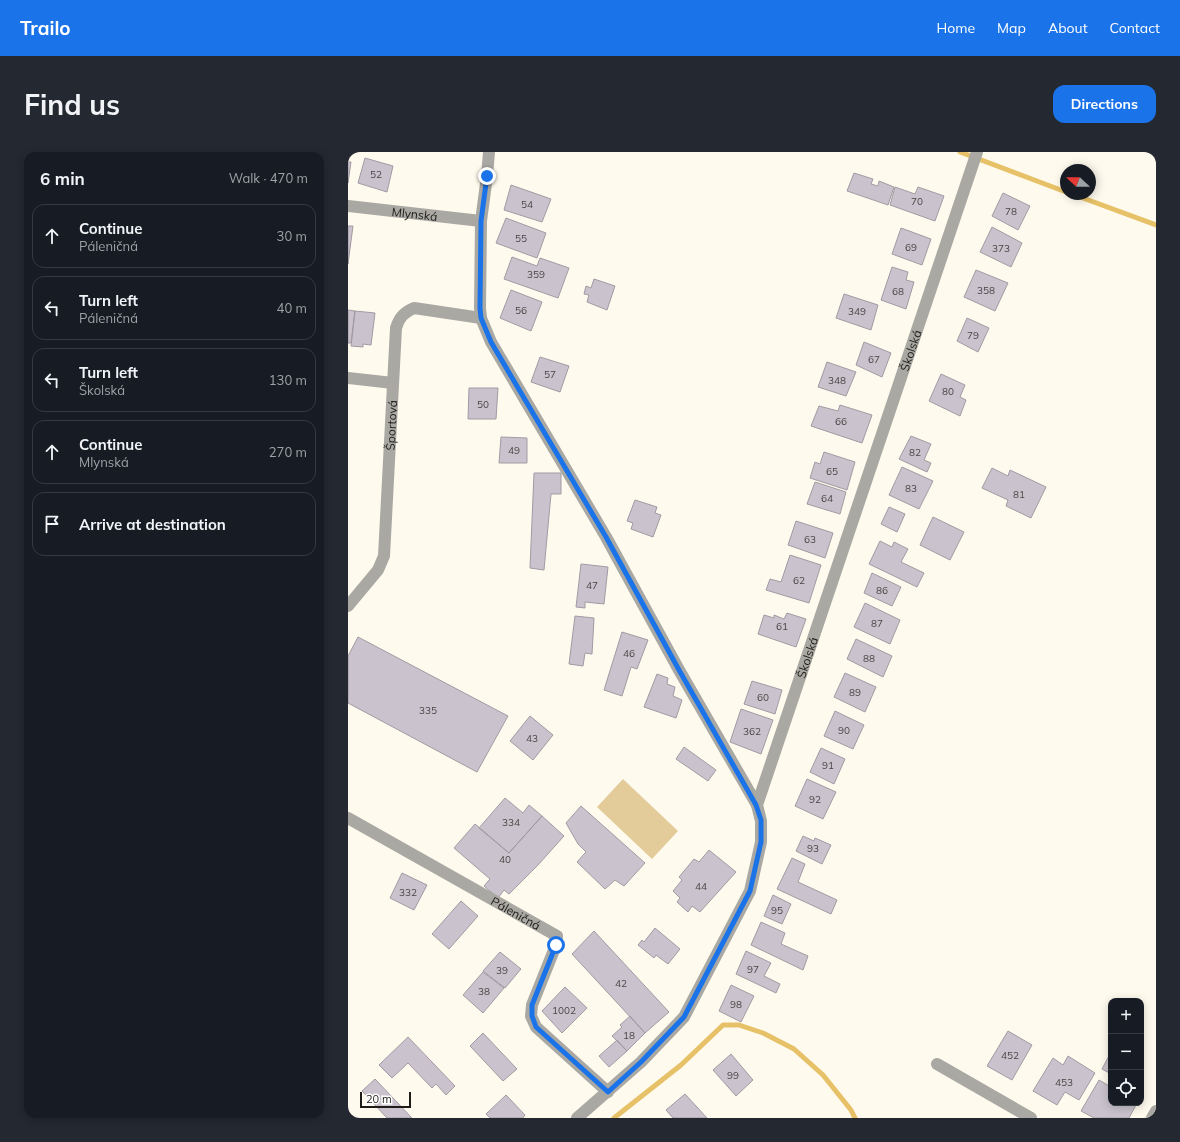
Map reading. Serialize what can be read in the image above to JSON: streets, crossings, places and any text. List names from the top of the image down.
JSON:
{
  "streets": {
    "street": [
      "Mlynská",
      "Školská",
      "Športová",
      "Páleničná"
    ]
  },
  "house_numbers": [
    "52",
    "70",
    "54",
    "78",
    "55",
    "69",
    "373",
    "359",
    "358",
    "68",
    "56",
    "349",
    "79",
    "67",
    "57",
    "348",
    "80",
    "50",
    "66",
    "49",
    "82",
    "65",
    "83",
    "81",
    "64",
    "63",
    "62",
    "47",
    "86",
    "87",
    "61",
    "46",
    "88",
    "89",
    "60",
    "335",
    "90",
    "362",
    "43",
    "91",
    "92",
    "334",
    "93",
    "40",
    "44",
    "332",
    "95",
    "97",
    "39",
    "42",
    "38",
    "98",
    "1002",
    "18",
    "452",
    "99",
    "453"
  ],
  "scale_bar": "20 m",
  "north": "left",
  "page": {
    "header": "Trailo",
    "nav": [
      "Home",
      "Map",
      "About",
      "Contact"
    ],
    "buttons": "Directions",
    "title": "Find us",
    "heading": ["6 min", "Walk · 470 m"],
    "list": [
      ["Continue", "Páleničná", "30 m"],
      ["Turn left", "Páleničná", "40 m"],
      ["Turn left", "Školská", "130 m"],
      ["Continue", "Mlynská", "270 m"],
      "Arrive at destination"
    ],
    "map_buttons": ["+", "−"],
    "scale": "20 m"
  }
}
